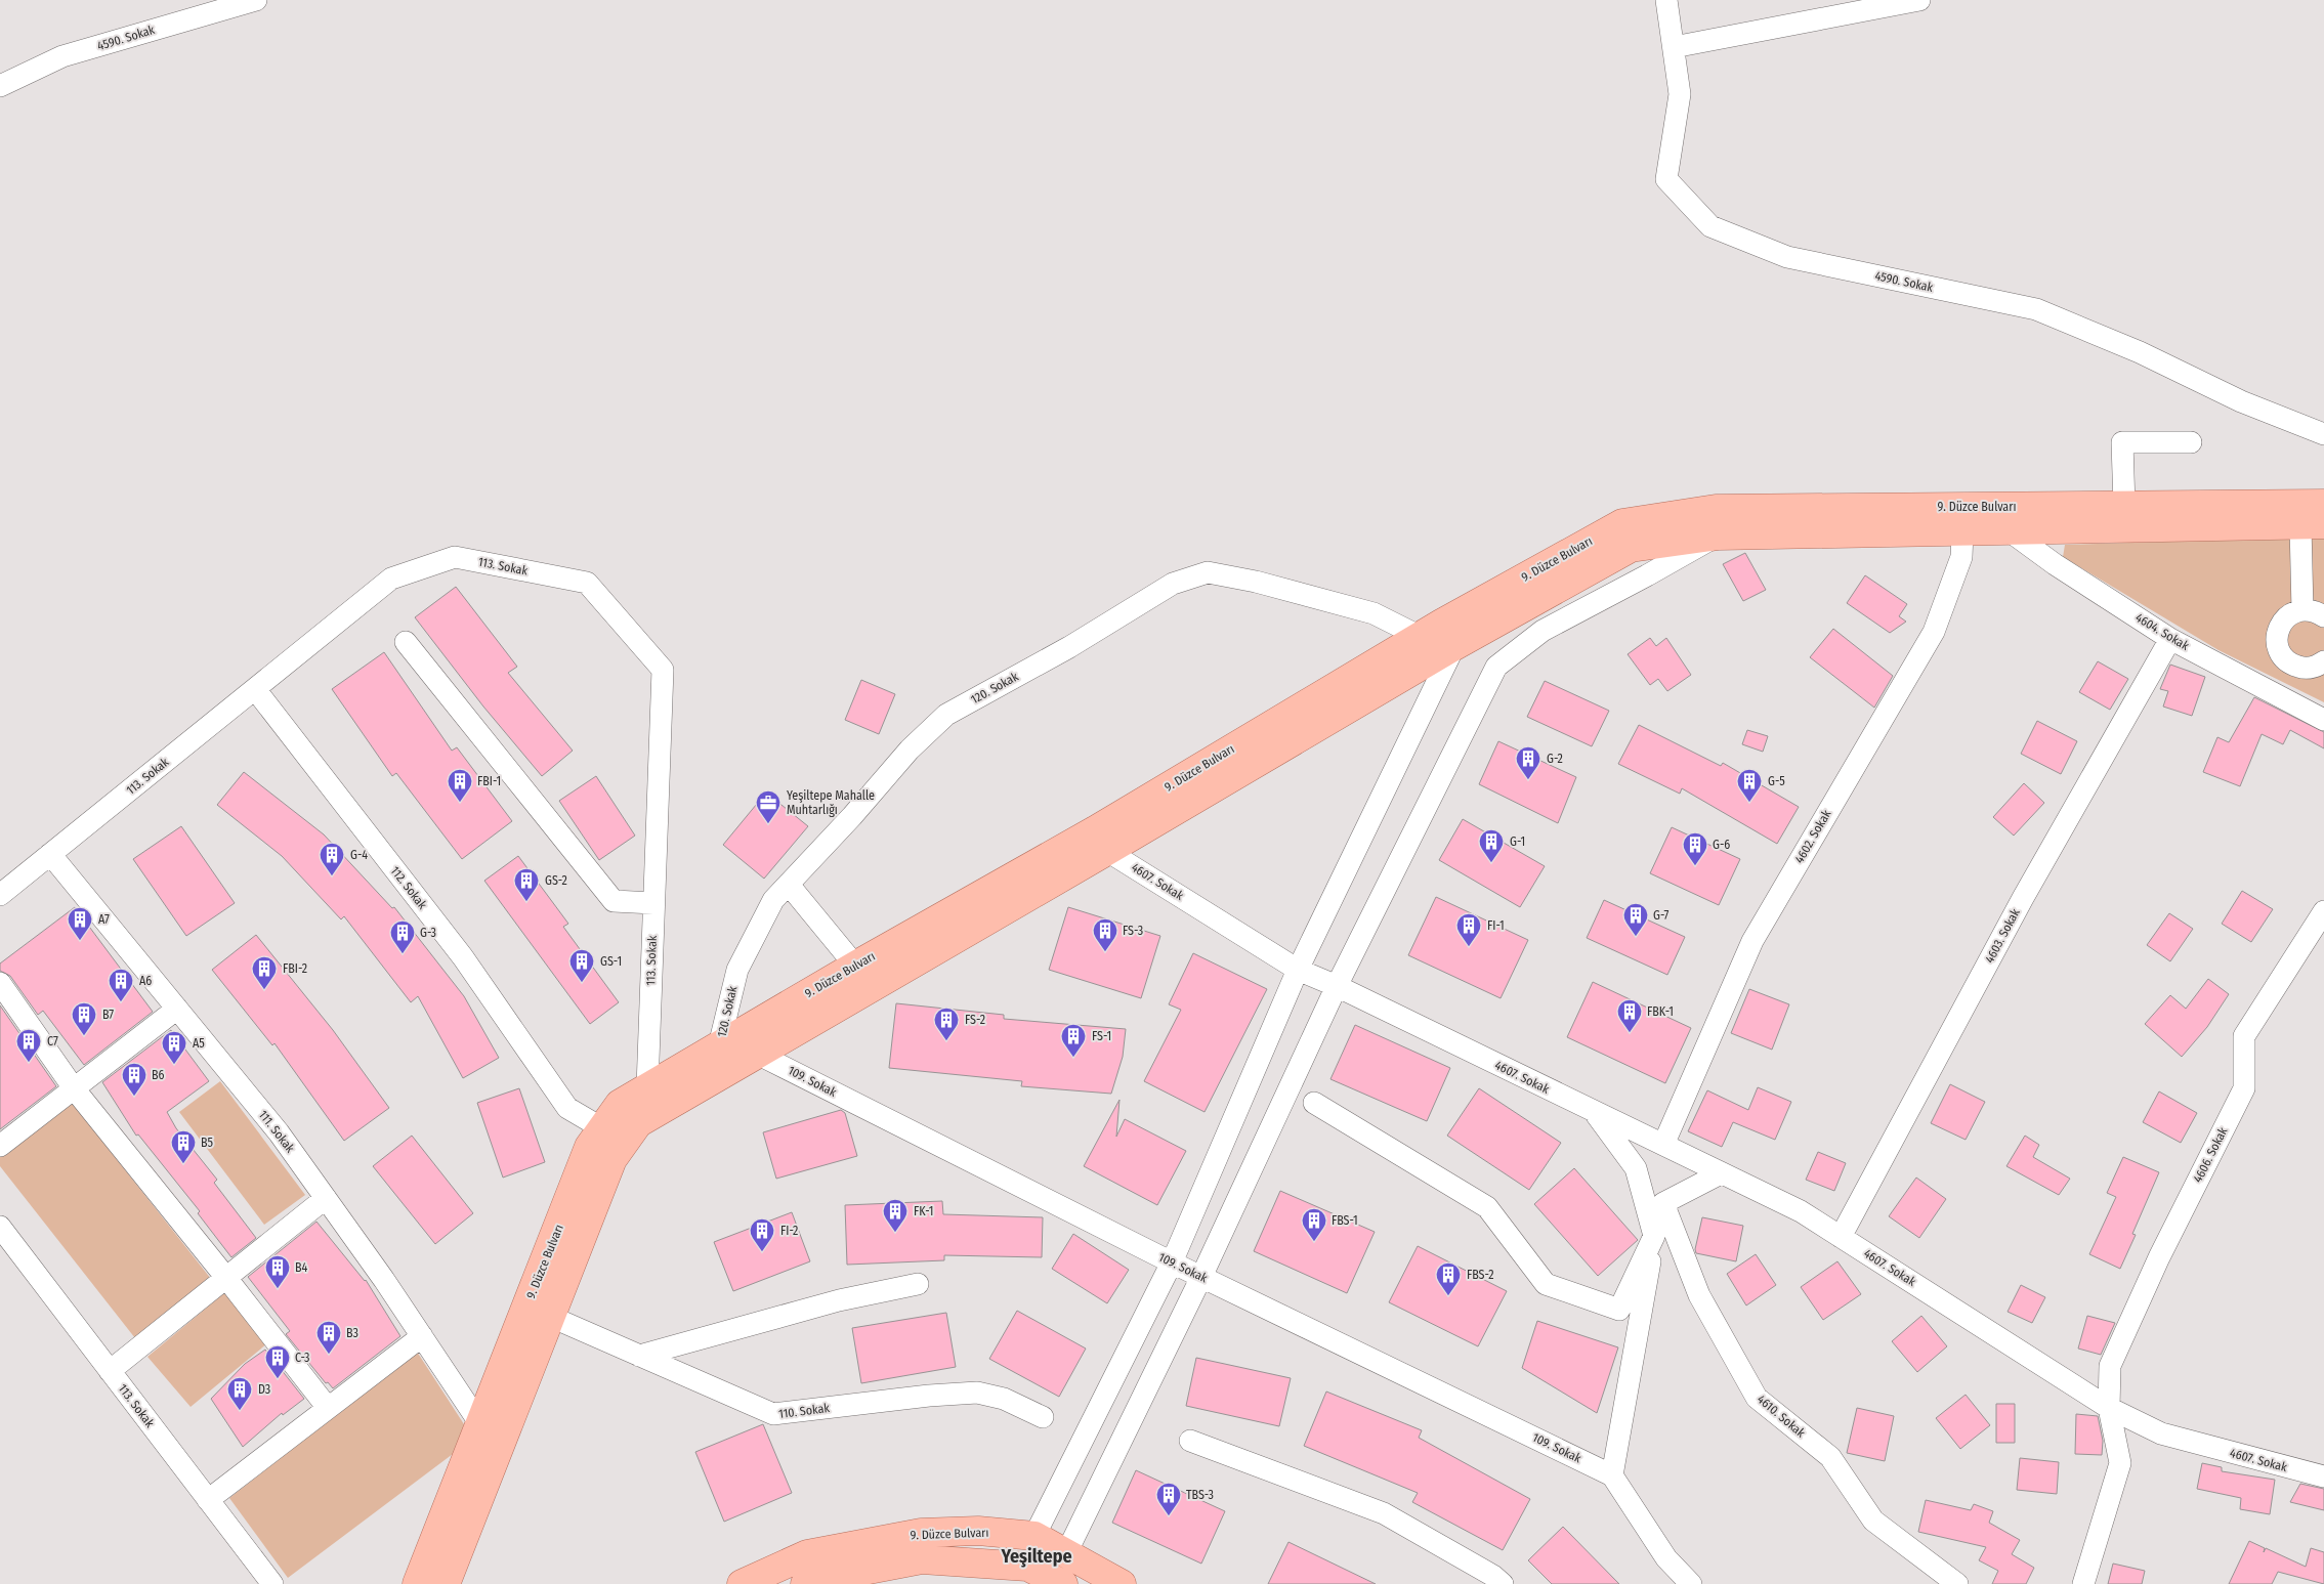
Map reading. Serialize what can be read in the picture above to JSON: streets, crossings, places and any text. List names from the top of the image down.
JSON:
{
  "streets": {
    "main road": ["9. Düzce Bulvarı"],
    "street": [
      "4590. Sokak",
      "113. Sokak",
      "4604. Sokak",
      "120. Sokak",
      "4602. Sokak",
      "4607. Sokak",
      "112. Sokak",
      "4603. Sokak",
      "109. Sokak",
      "111. Sokak",
      "4606. Sokak",
      "110. Sokak",
      "4610. Sokak"
    ]
  },
  "crossings": [
    ["9. Düzce Bulvarı", "113. Sokak"],
    ["9. Düzce Bulvarı", "4604. Sokak"],
    ["9. Düzce Bulvarı", "120. Sokak"],
    ["9. Düzce Bulvarı", "4602. Sokak"],
    ["9. Düzce Bulvarı", "4607. Sokak"],
    ["9. Düzce Bulvarı", "112. Sokak"],
    ["9. Düzce Bulvarı", "109. Sokak"],
    ["9. Düzce Bulvarı", "111. Sokak"],
    ["9. Düzce Bulvarı", "110. Sokak"],
    ["113. Sokak", "112. Sokak"],
    ["113. Sokak", "111. Sokak"],
    ["4604. Sokak", "4603. Sokak"],
    ["4602. Sokak", "4607. Sokak"],
    ["4607. Sokak", "4603. Sokak"],
    ["4607. Sokak", "4606. Sokak"]
  ],
  "districts": ["Yeşiltepe"],
  "places": {
    "building": [
      "G-2",
      "FBI-1",
      "G-5",
      "G-1",
      "G-6",
      "G-4",
      "GS-2",
      "G-7",
      "A7",
      "FI-1",
      "FS-3",
      "G-3",
      "GS-1",
      "FBI-2",
      "A6",
      "FBK-1",
      "B7",
      "FS-2",
      "FS-1",
      "C7",
      "A5",
      "B6",
      "B5",
      "FK-1",
      "FBS-1",
      "FI-2",
      "B4",
      "FBS-2",
      "B3",
      "C-3",
      "D3",
      "TBS-3"
    ],
    "office": ["Yeşiltepe Mahalle Muhtarlığı"]
  }
}
